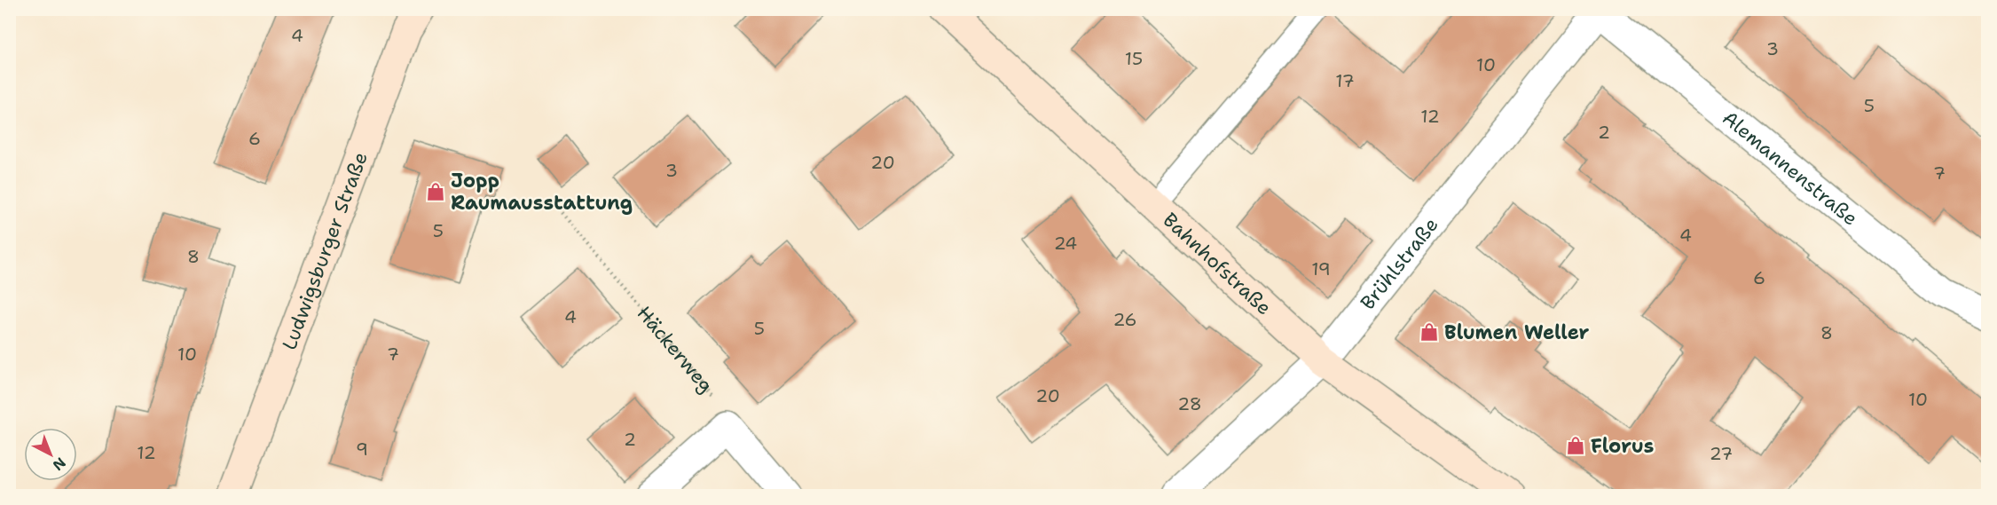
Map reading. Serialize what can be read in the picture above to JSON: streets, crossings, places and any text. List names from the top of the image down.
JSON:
{
  "streets": {
    "street": [
      "Alemannenstraße",
      "Ludwigsburger Straße",
      "Brühlstraße",
      "Bahnhofstraße"
    ],
    "path": ["Häckerweg"]
  },
  "crossings": [
    ["Alemannenstraße", "Brühlstraße"],
    ["Brühlstraße", "Bahnhofstraße"]
  ],
  "places": {
    "shop": ["Jopp Raumausstattung", "Blumen Weller", "Florus"]
  },
  "house_numbers": [
    "4",
    "3",
    "15",
    "10",
    "17",
    "5",
    "12",
    "2",
    "6",
    "20",
    "3",
    "7",
    "5",
    "4",
    "24",
    "8",
    "19",
    "6",
    "4",
    "26",
    "5",
    "8",
    "10",
    "7",
    "20",
    "10",
    "28",
    "2",
    "9",
    "12",
    "27"
  ],
  "north": "bottom right"
}
